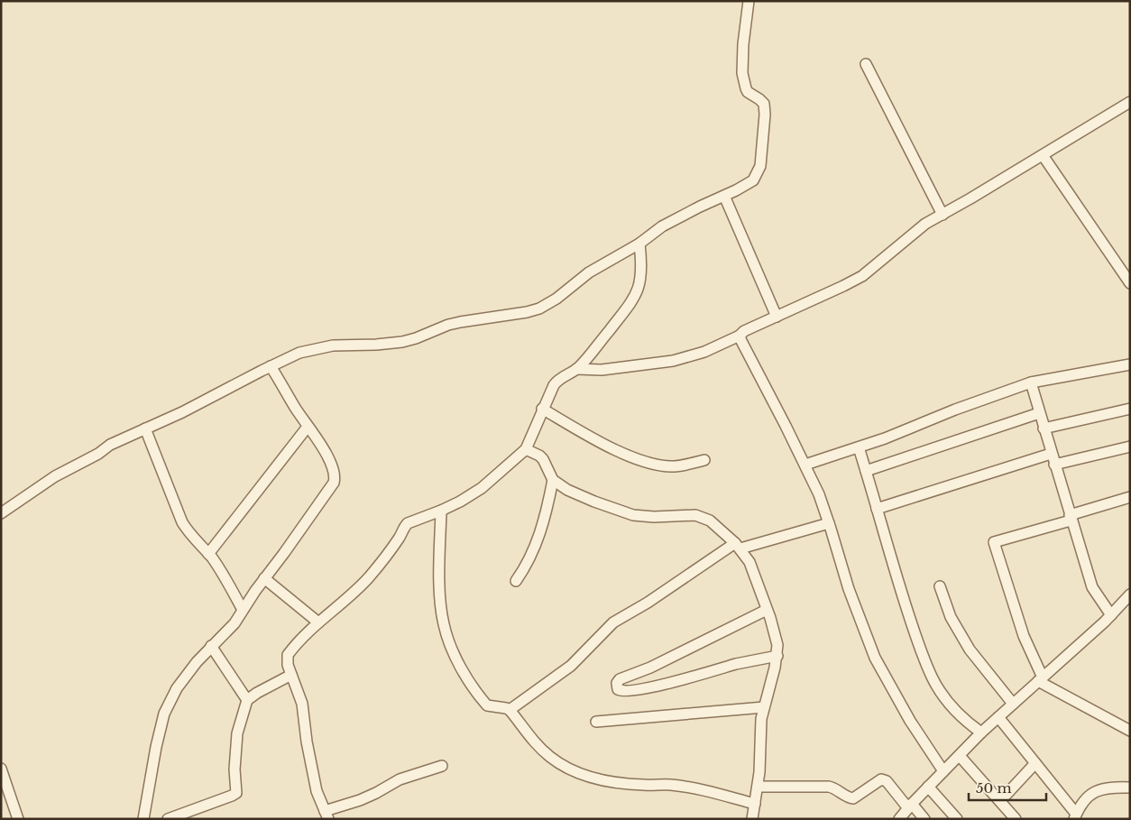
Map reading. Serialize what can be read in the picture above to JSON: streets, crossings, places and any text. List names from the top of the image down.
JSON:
{
  "scale_bar": "50 m"
}
